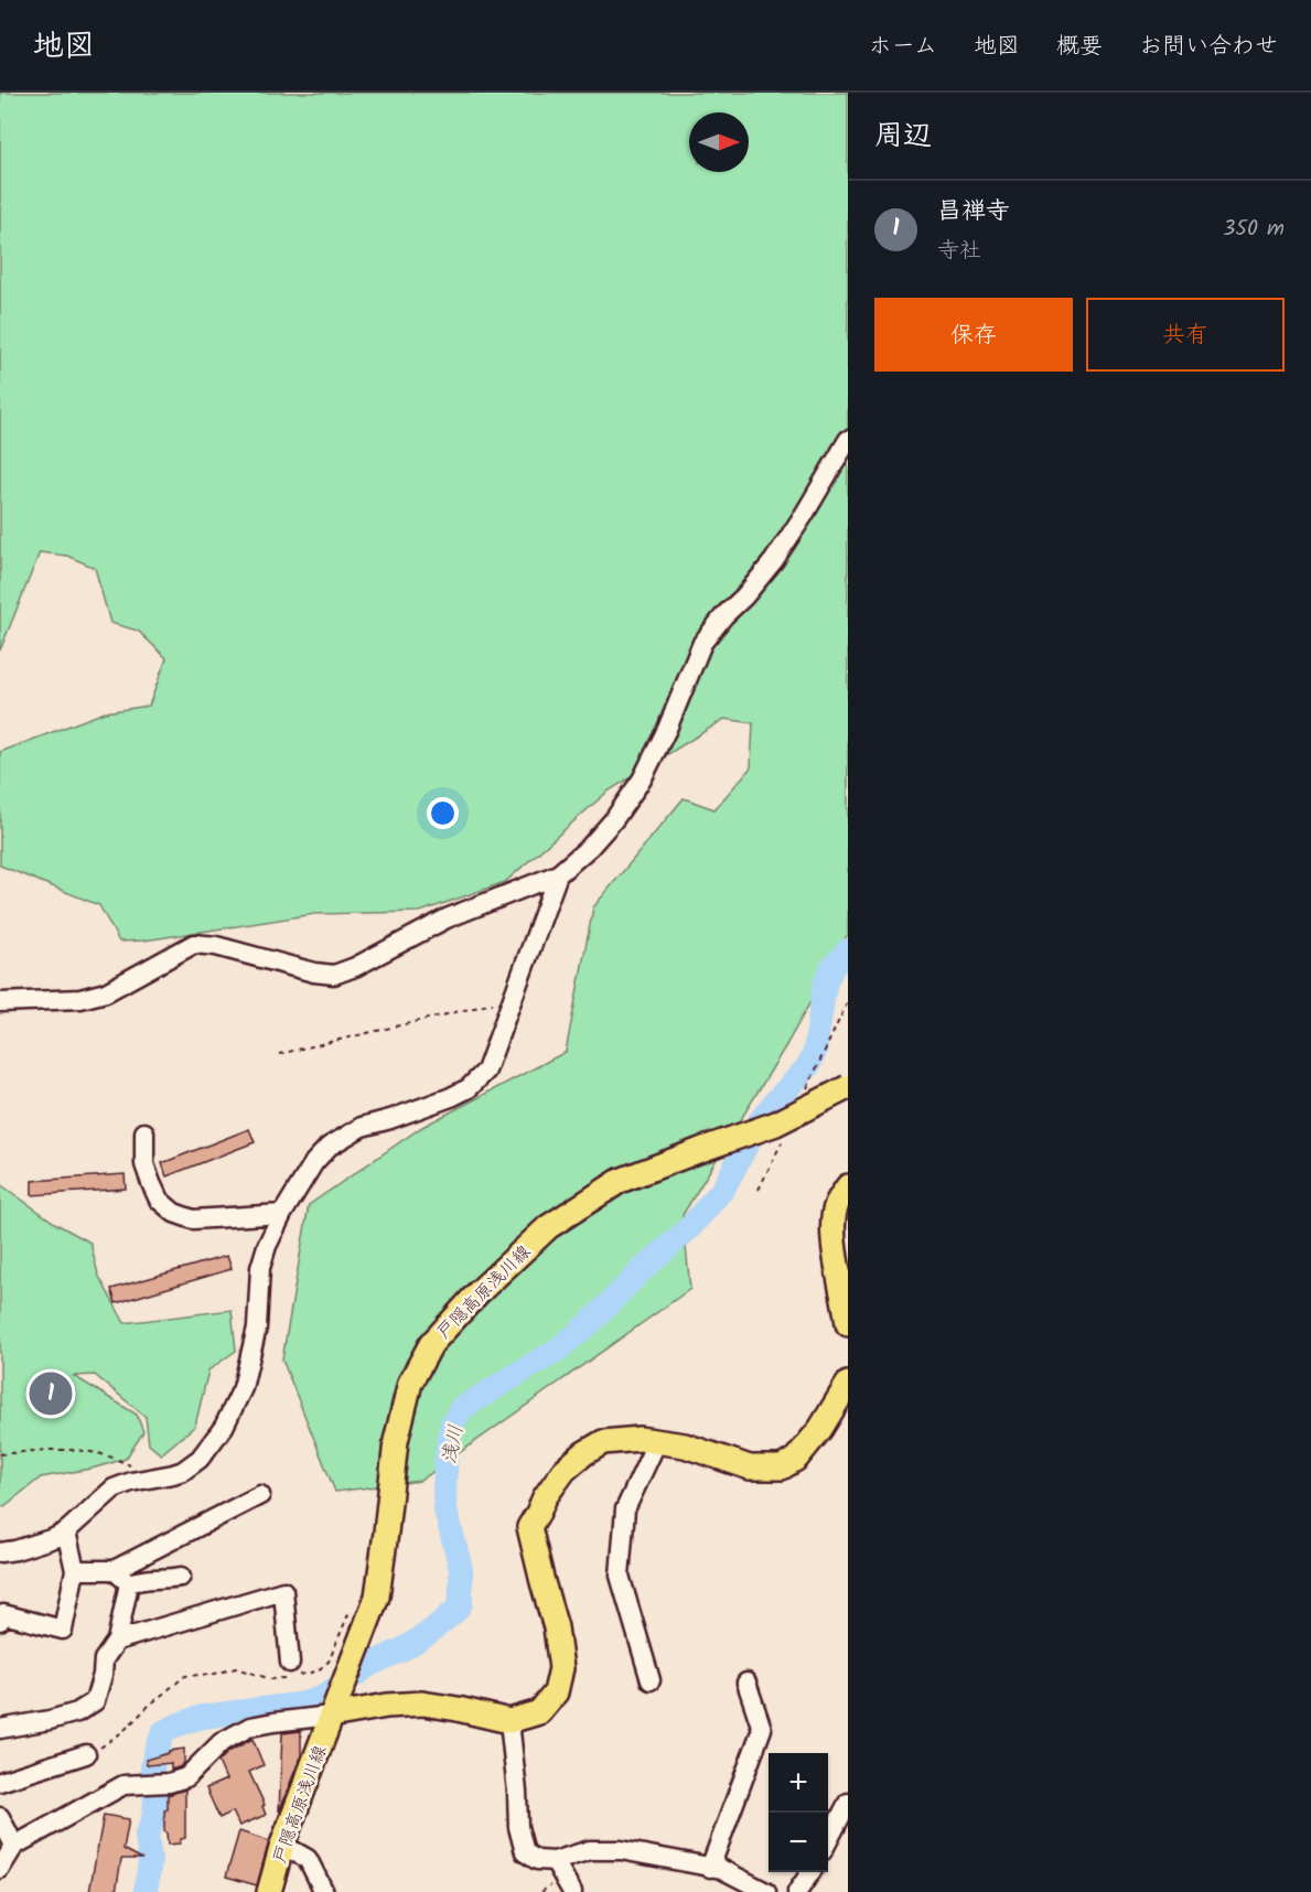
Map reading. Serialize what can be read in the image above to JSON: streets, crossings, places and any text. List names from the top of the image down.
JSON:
{
  "streets": {
    "main road": ["戸隠高原浅川線"]
  },
  "water": ["浅川"],
  "north": "right",
  "page": {
    "header": "地図",
    "nav": [
      "ホーム",
      "地図",
      "概要",
      "お問い合わせ"
    ],
    "heading": "周辺",
    "list": [
      {
        "mark": "1",
        "name": "昌禅寺",
        "note": "寺社",
        "value": "350 m"
      }
    ],
    "buttons": ["保存", "共有"],
    "pins": "1",
    "map_buttons": ["+", "−"]
  }
}
